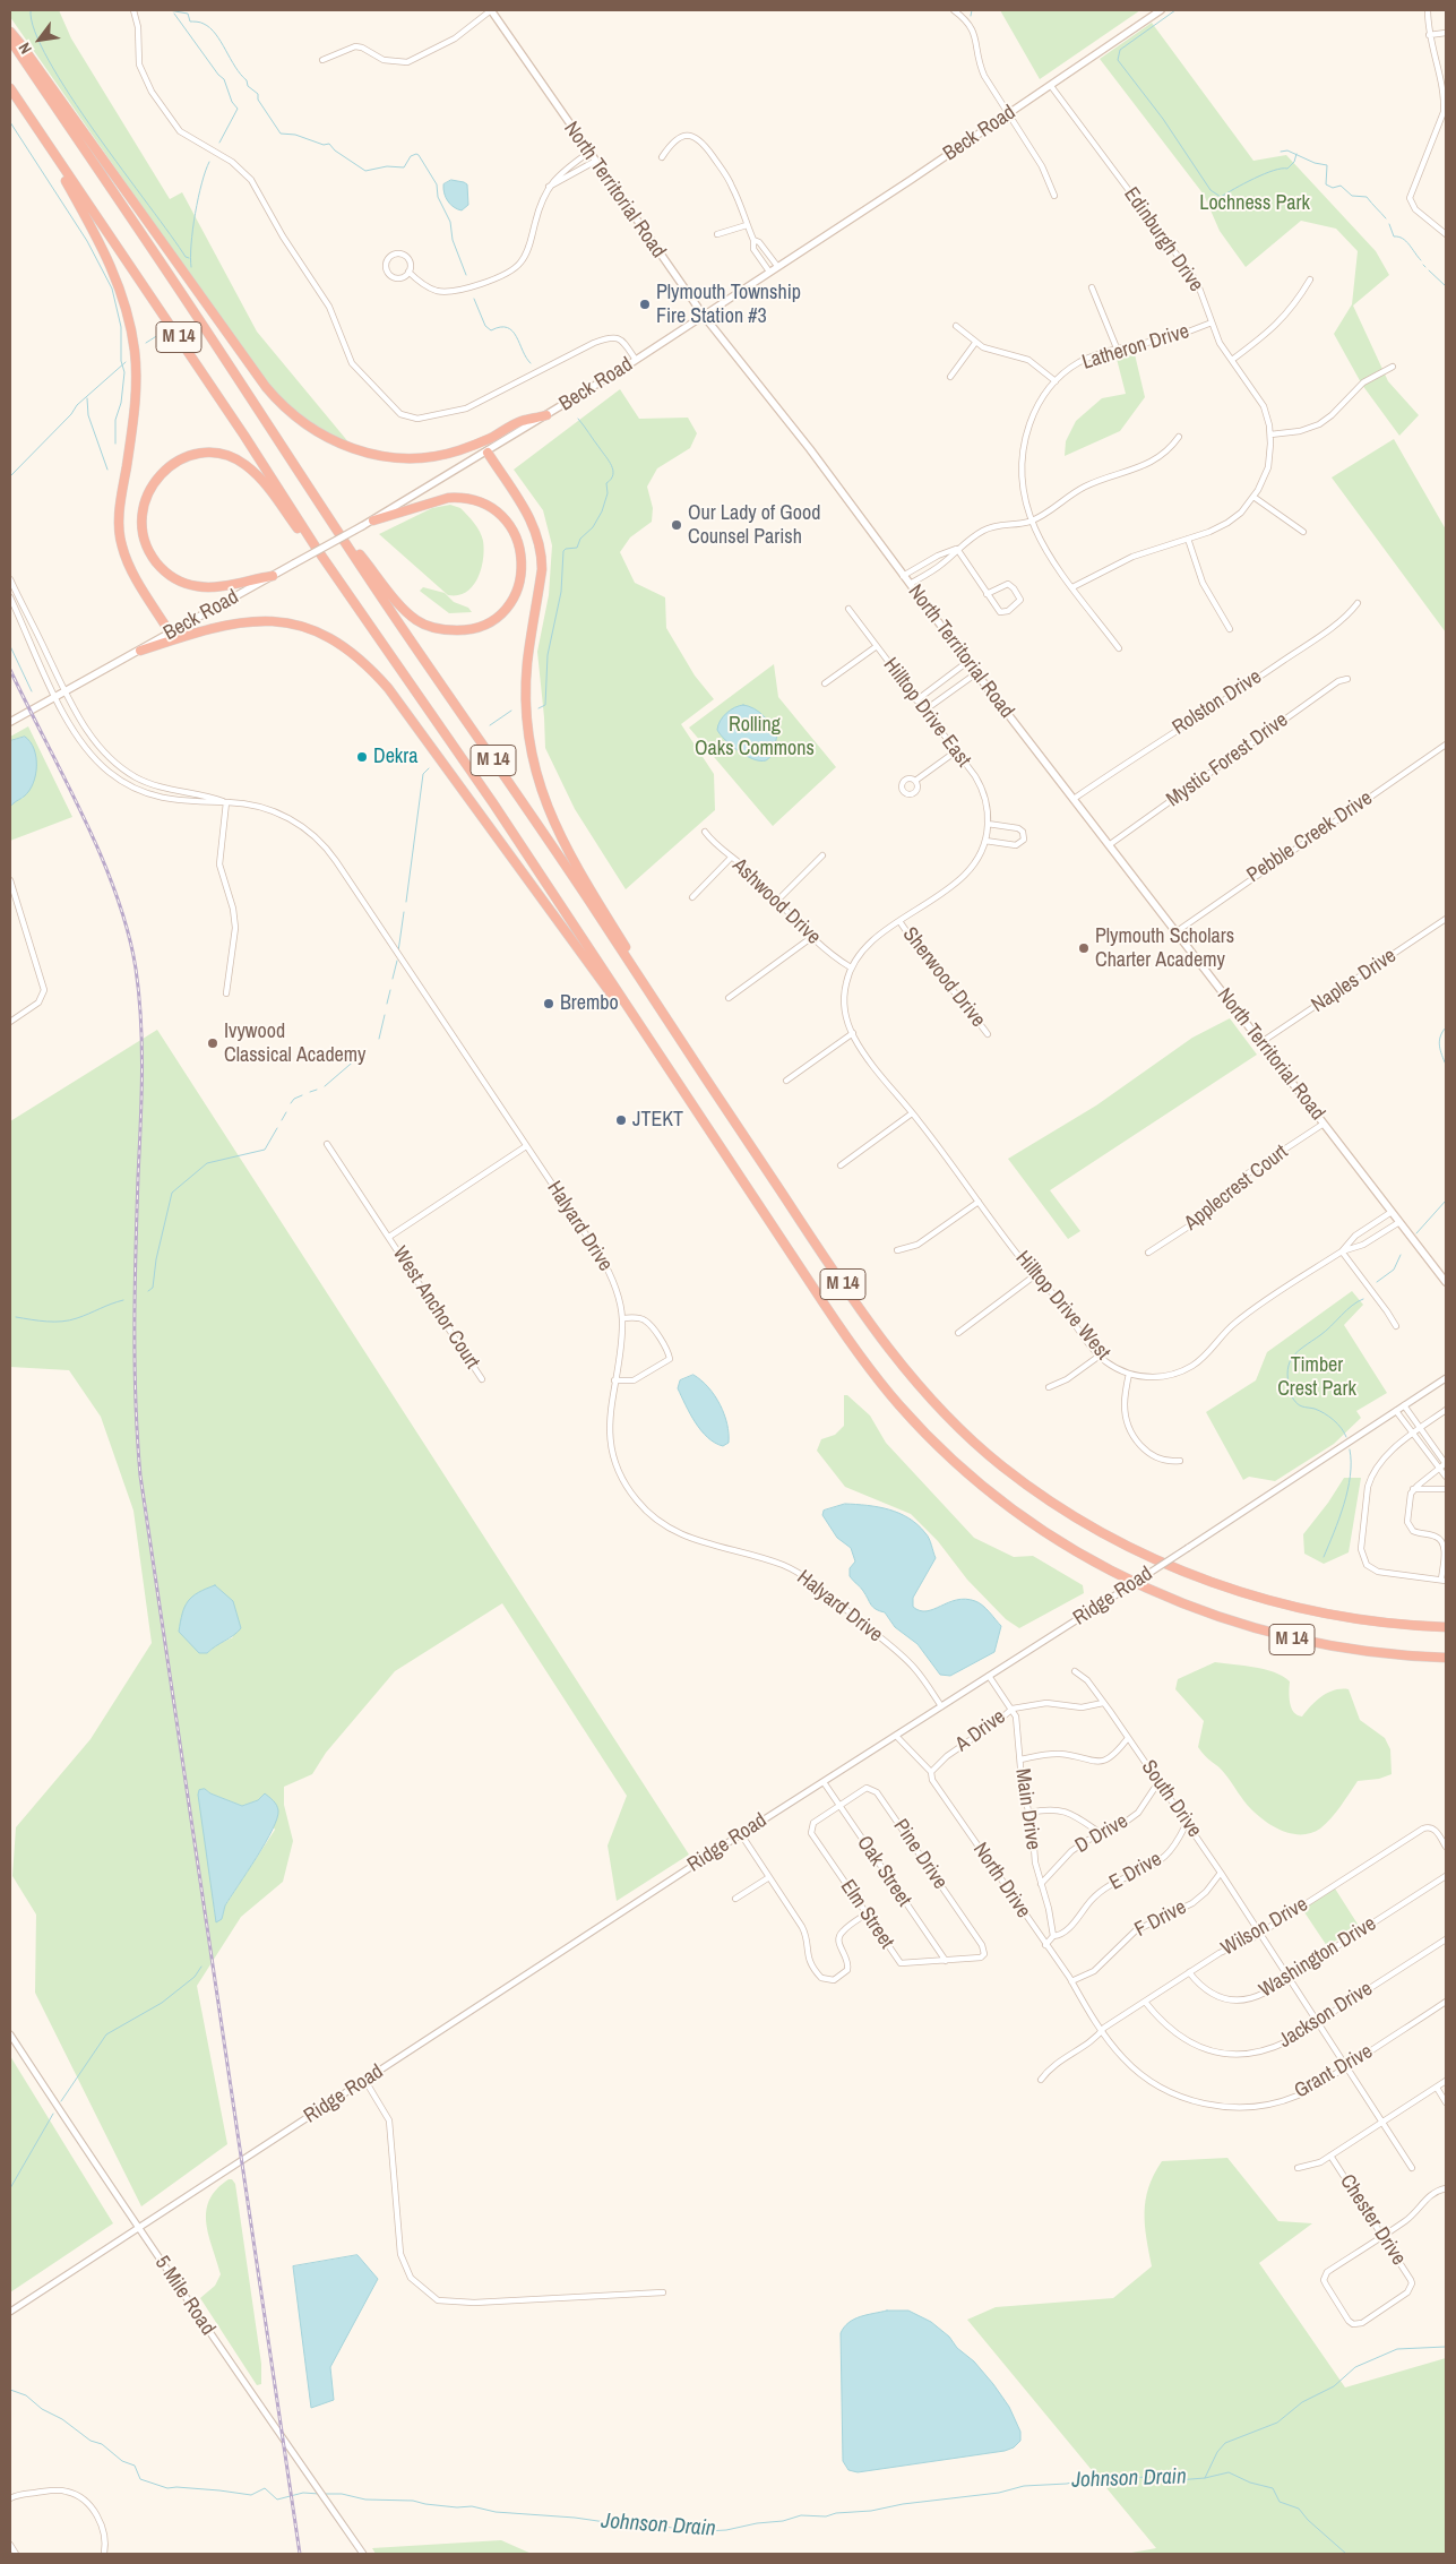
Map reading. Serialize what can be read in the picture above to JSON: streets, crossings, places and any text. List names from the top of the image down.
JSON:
{
  "streets": {
    "highway": ["M 14"],
    "main road": ["Beck Road", "North Territorial Road"],
    "street": [
      "Edinburgh Drive",
      "Latheron Drive",
      "Rolston Drive",
      "Hilltop Drive East",
      "Mystic Forest Drive",
      "Pebble Creek Drive",
      "Ashwood Drive",
      "Sherwood Drive",
      "Naples Drive",
      "Applecrest Court",
      "Halyard Drive",
      "Hilltop Drive West",
      "West Anchor Court",
      "Ridge Road",
      "A Drive",
      "South Drive",
      "Main Drive",
      "D Drive",
      "Pine Drive",
      "Oak Street",
      "E Drive",
      "North Drive",
      "Elm Street",
      "F Drive",
      "Wilson Drive",
      "Washington Drive",
      "Jackson Drive",
      "Grant Drive",
      "Chester Drive",
      "5 Mile Road"
    ]
  },
  "crossings": [
    ["Beck Road", "North Territorial Road"],
    ["Beck Road", "Edinburgh Drive"],
    ["Beck Road", "Halyard Drive"],
    ["North Territorial Road", "Rolston Drive"],
    ["North Territorial Road", "Mystic Forest Drive"],
    ["North Territorial Road", "Pebble Creek Drive"],
    ["North Territorial Road", "Naples Drive"],
    ["North Territorial Road", "Applecrest Court"],
    ["North Territorial Road", "Hilltop Drive West"],
    ["Edinburgh Drive", "Latheron Drive"],
    ["Hilltop Drive East", "Ashwood Drive"],
    ["Hilltop Drive East", "Sherwood Drive"],
    ["Hilltop Drive East", "Hilltop Drive West"],
    ["Halyard Drive", "Ridge Road"],
    ["Ridge Road", "Main Drive"],
    ["Ridge Road", "Oak Street"],
    ["Ridge Road", "North Drive"],
    ["Ridge Road", "5 Mile Road"],
    ["A Drive", "South Drive"],
    ["A Drive", "Main Drive"],
    ["A Drive", "North Drive"],
    ["South Drive", "D Drive"],
    ["South Drive", "E Drive"],
    ["South Drive", "F Drive"],
    ["South Drive", "Wilson Drive"],
    ["South Drive", "Washington Drive"],
    ["South Drive", "Jackson Drive"],
    ["South Drive", "Grant Drive"],
    ["Main Drive", "D Drive"],
    ["Main Drive", "E Drive"],
    ["Pine Drive", "Oak Street"],
    ["Pine Drive", "Elm Street"],
    ["Oak Street", "Elm Street"],
    ["North Drive", "F Drive"],
    ["North Drive", "Wilson Drive"],
    ["North Drive", "Grant Drive"],
    ["Wilson Drive", "Washington Drive"],
    ["Wilson Drive", "Jackson Drive"],
    ["Wilson Drive", "Grant Drive"]
  ],
  "water": ["Johnson Drain"],
  "parks": ["Lochness Park", "Rolling Oaks Commons", "Timber Crest Park"],
  "places": [
    "Plymouth Township Fire Station #3",
    "Our Lady of Good Counsel Parish",
    "Dekra",
    "Plymouth Scholars Charter Academy",
    "Brembo",
    "Ivywood Classical Academy",
    "JTEKT"
  ],
  "north": "bottom left"
}
